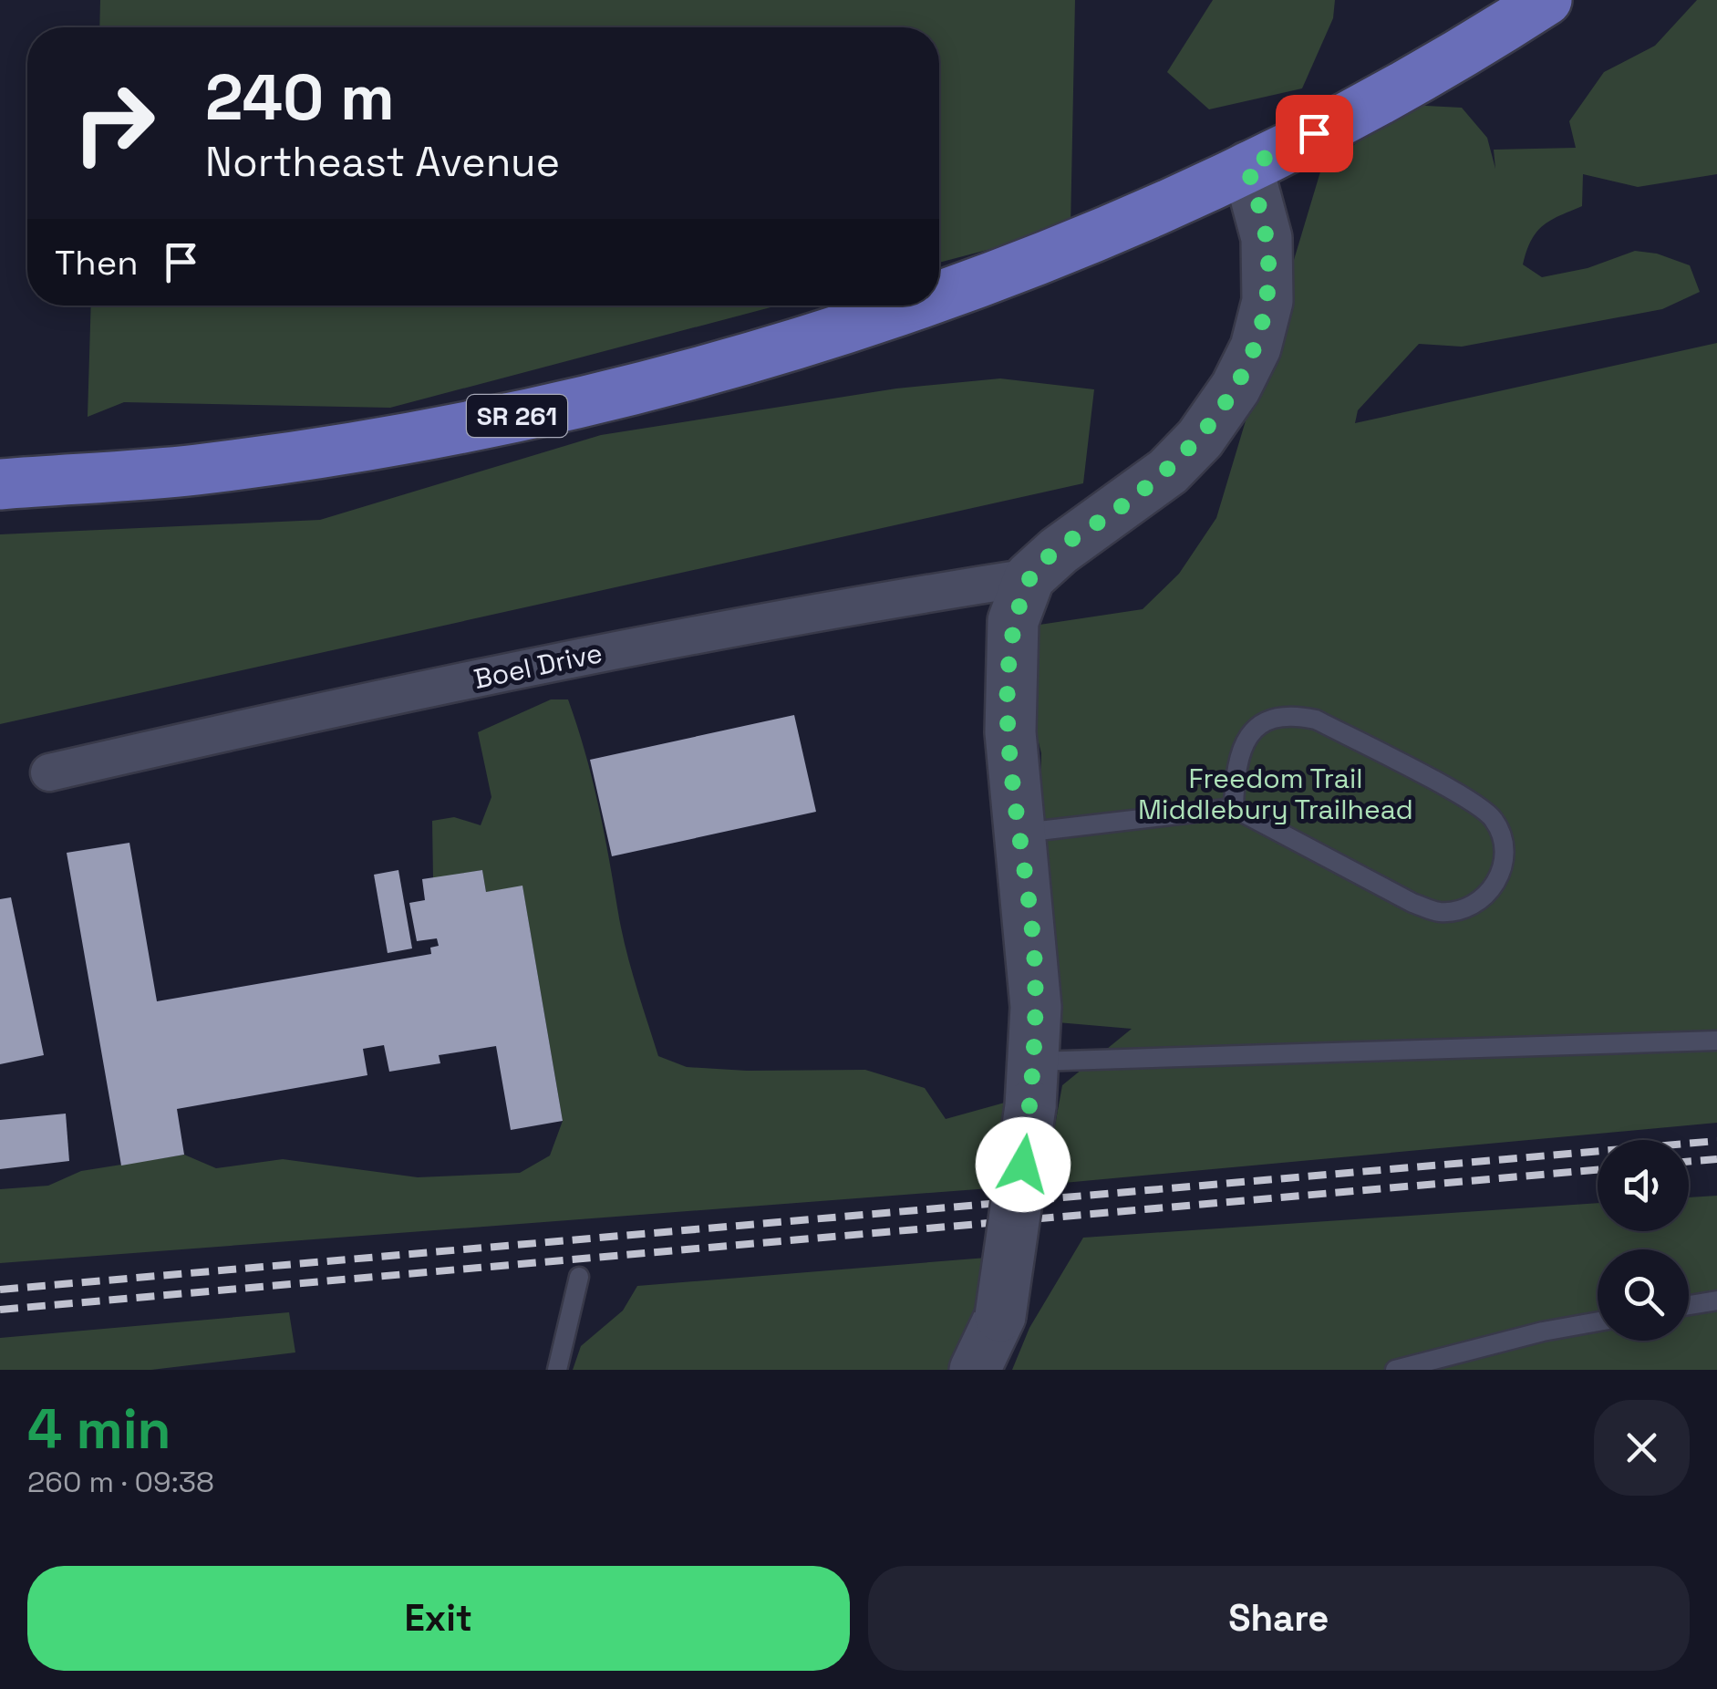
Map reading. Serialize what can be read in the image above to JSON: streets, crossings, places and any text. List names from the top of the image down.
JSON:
{
  "streets": {
    "main road": ["SR 261"],
    "street": ["Boel Drive"]
  },
  "parks": ["Freedom Trail Middlebury Trailhead"],
  "page": {
    "turn": ["240 m", "Northeast Avenue"],
    "then": "Then",
    "heading": ["4 min", "260 m · 09:38"],
    "buttons": ["Exit", "Share"]
  }
}
